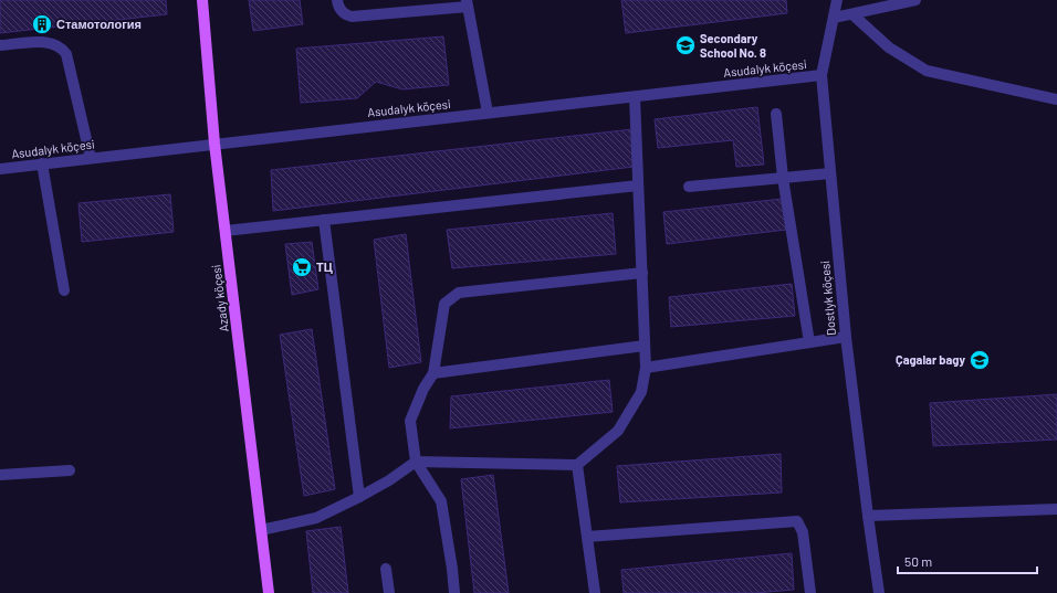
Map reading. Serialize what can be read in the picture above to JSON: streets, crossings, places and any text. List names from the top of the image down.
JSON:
{
  "streets": {
    "main road": ["Azady köçesi"],
    "street": ["Asudalyk köçesi", "Dostlyk köçesi"]
  },
  "crossings": [
    ["Asudalyk köçesi", "Azady köçesi"],
    ["Asudalyk köçesi", "Dostlyk köçesi"]
  ],
  "places": {
    "building": ["Стамотология"],
    "school or university": ["Secondary School No. 8", "Çagalar bagy"],
    "supermarket": ["ТЦ"]
  },
  "scale_bar": "50 m"
}
